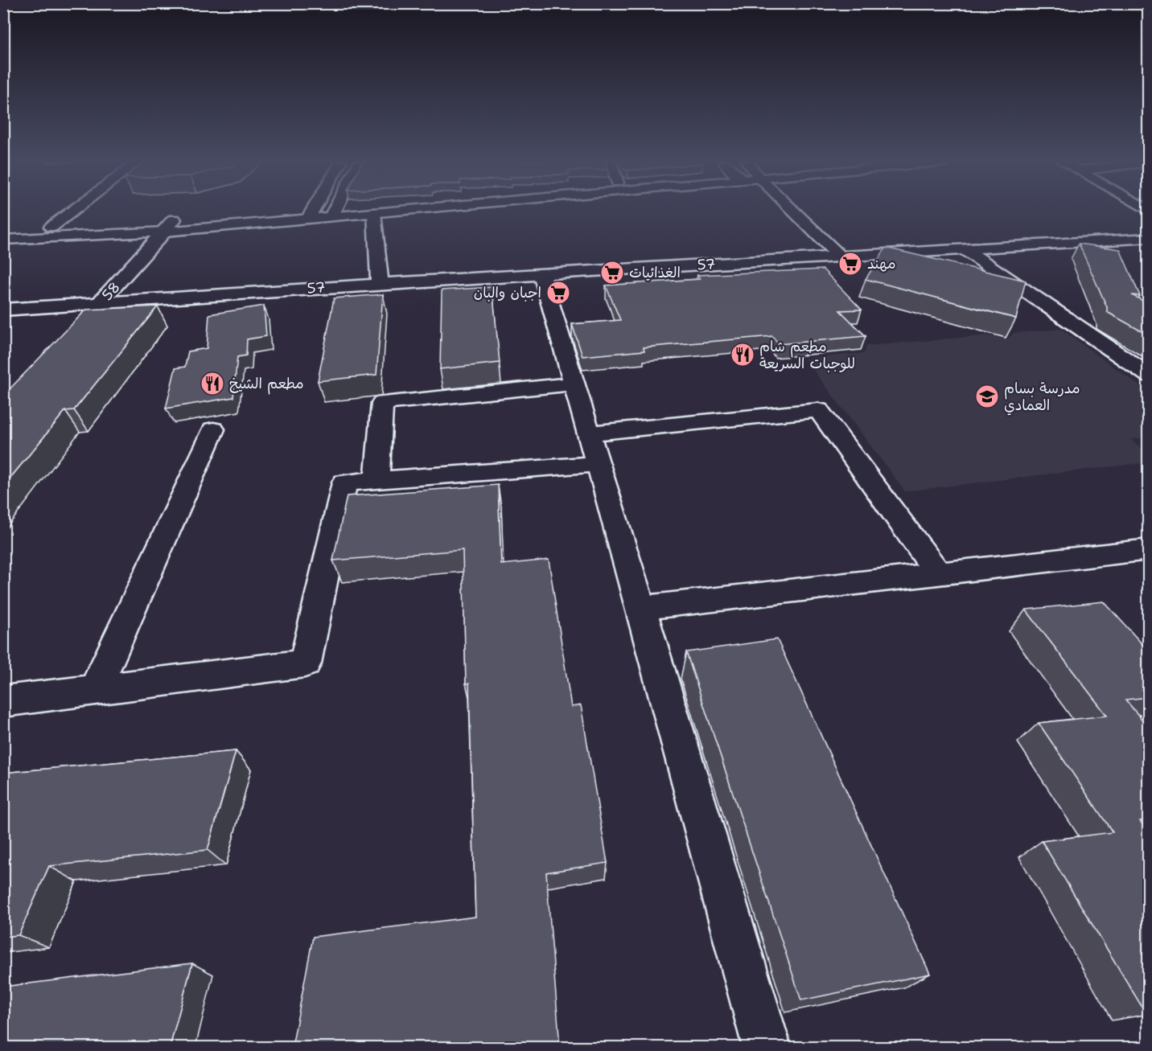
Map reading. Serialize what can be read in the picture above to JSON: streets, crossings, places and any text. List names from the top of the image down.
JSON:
{
  "streets": {
    "street": ["57", "58"]
  },
  "crossings": [
    ["57", "58"]
  ],
  "places": {
    "supermarket": ["مهند", "الغذائيات", "اجبان والبان"],
    "restaurant": ["مطعم شام للوجبات السريعة", "مطعم الشيخ"],
    "school or university": ["مدرسة بسام العمادي"]
  }
}
